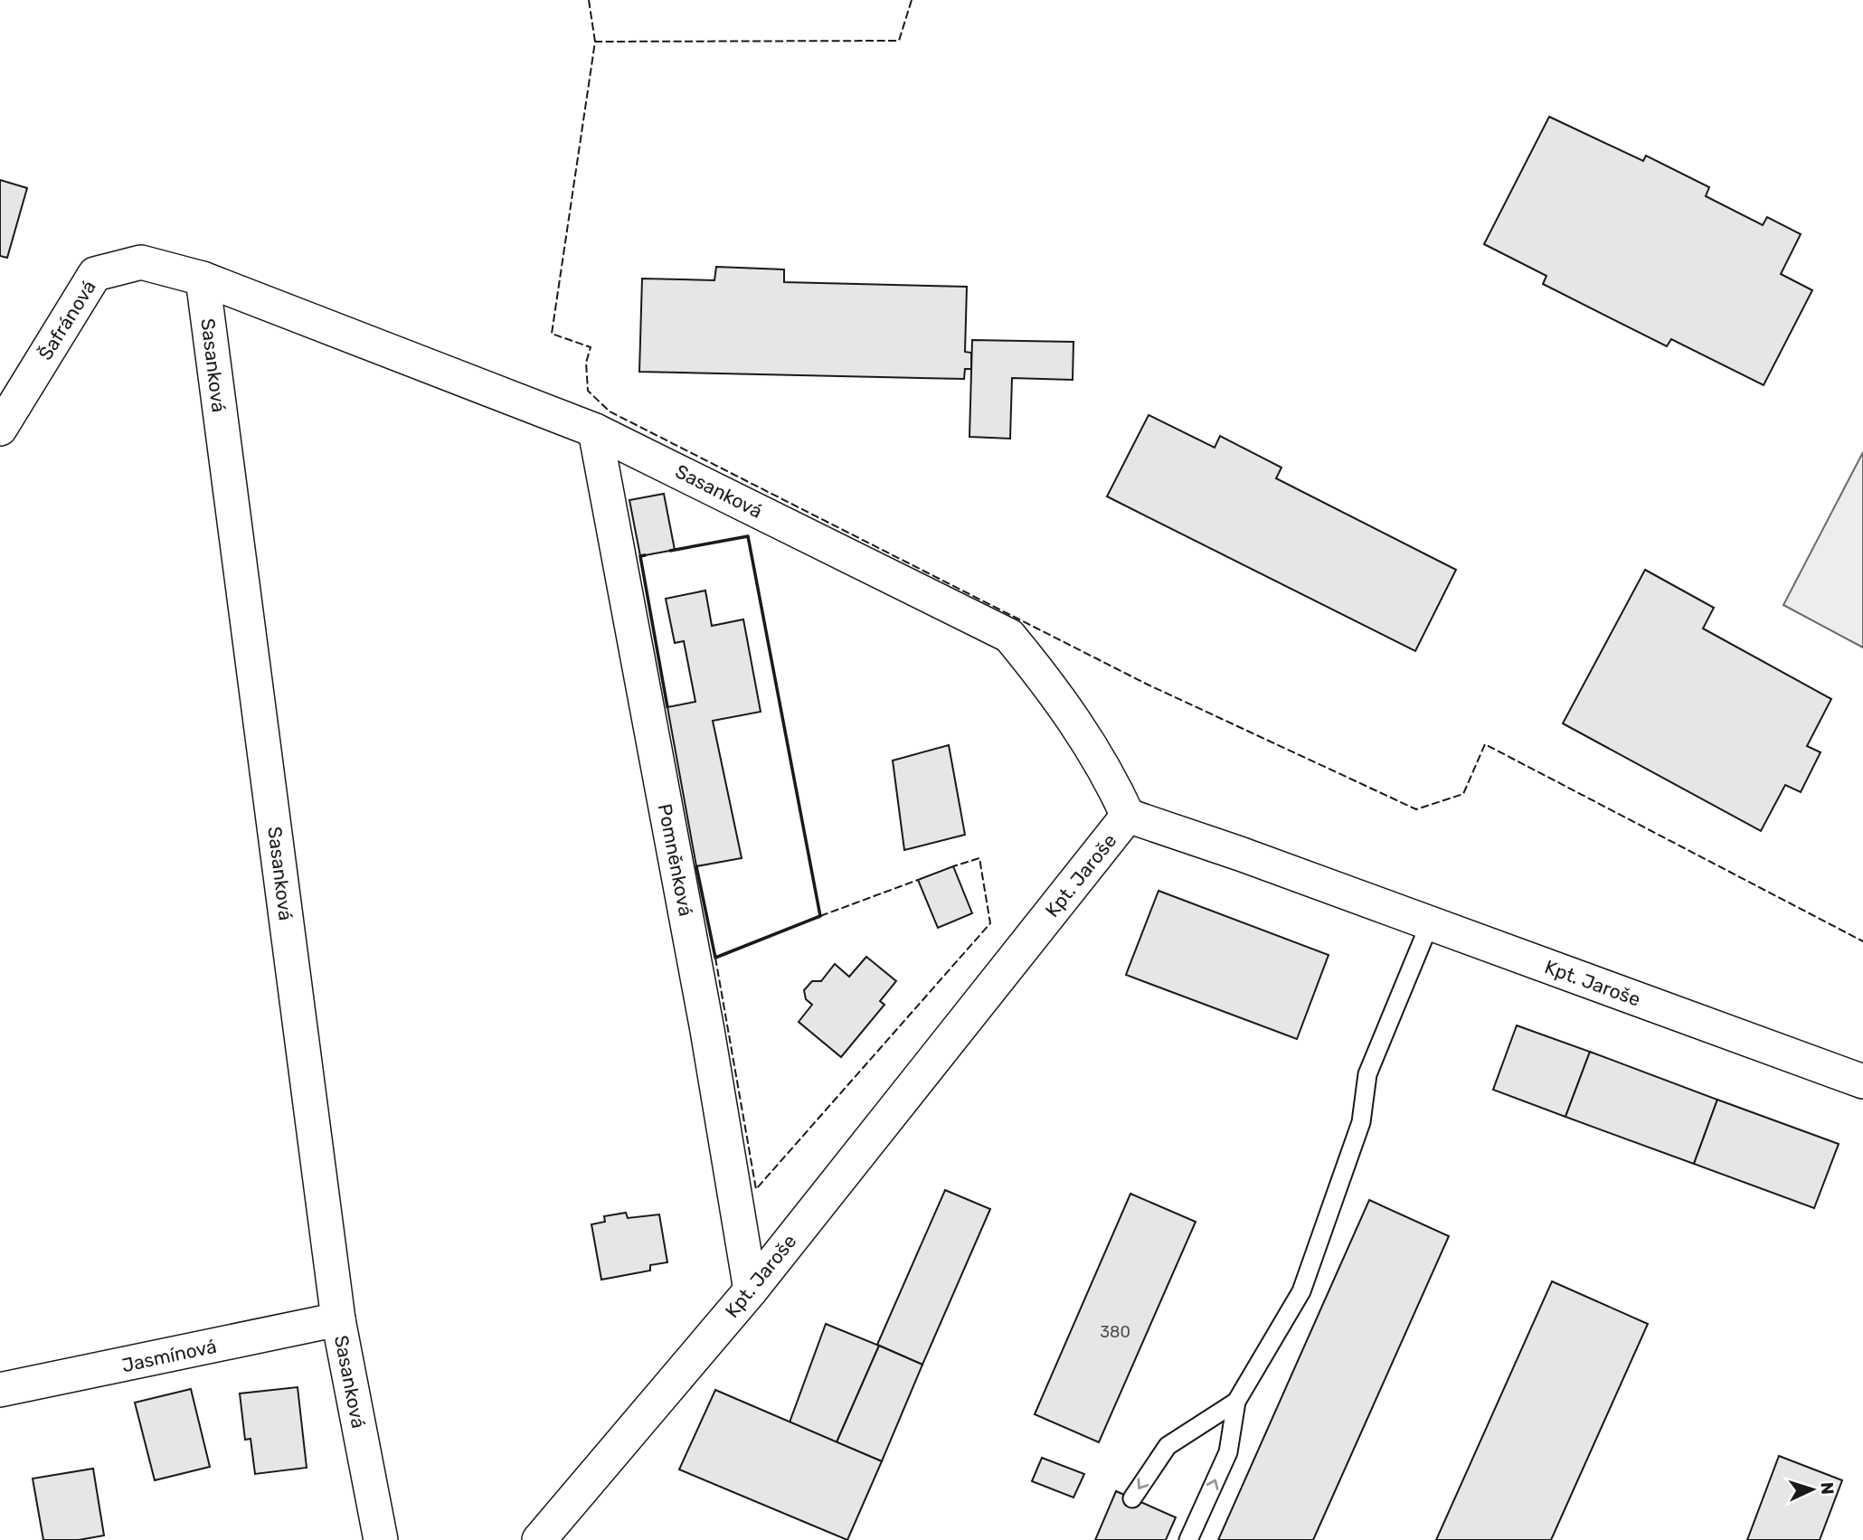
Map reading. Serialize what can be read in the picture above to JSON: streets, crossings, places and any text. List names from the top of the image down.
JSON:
{
  "streets": {
    "street": [
      "Šafránová",
      "Sasanková",
      "Pomněnková",
      "Kpt. Jaroše",
      "Jasmínová"
    ]
  },
  "crossings": [
    ["Šafránová", "Sasanková"],
    ["Sasanková", "Pomněnková"],
    ["Sasanková", "Kpt. Jaroše"],
    ["Sasanková", "Jasmínová"],
    ["Pomněnková", "Kpt. Jaroše"]
  ],
  "house_numbers": ["380"],
  "north": "right"
}
